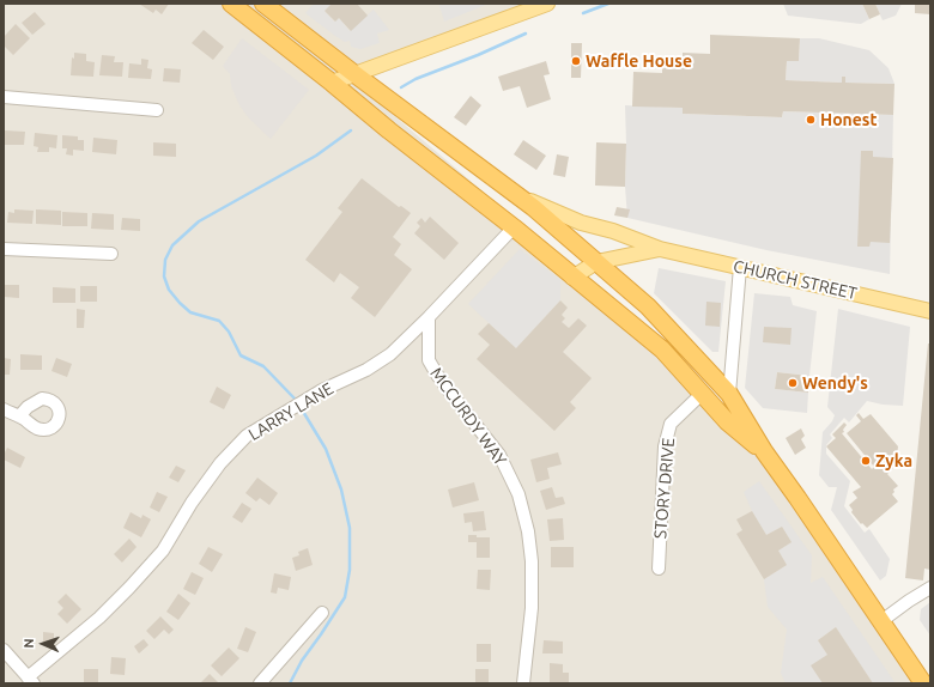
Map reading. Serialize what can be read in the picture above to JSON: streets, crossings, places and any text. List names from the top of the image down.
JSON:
{
  "streets": {
    "main road": ["CHURCH STREET"],
    "street": ["LARRY LANE", "MCCURDY WAY", "STORY DRIVE"]
  },
  "crossings": [
    ["LARRY LANE", "MCCURDY WAY"]
  ],
  "places": [
    "Waffle House",
    "Honest",
    "Wendy's",
    "Zyka"
  ],
  "north": "left"
}
